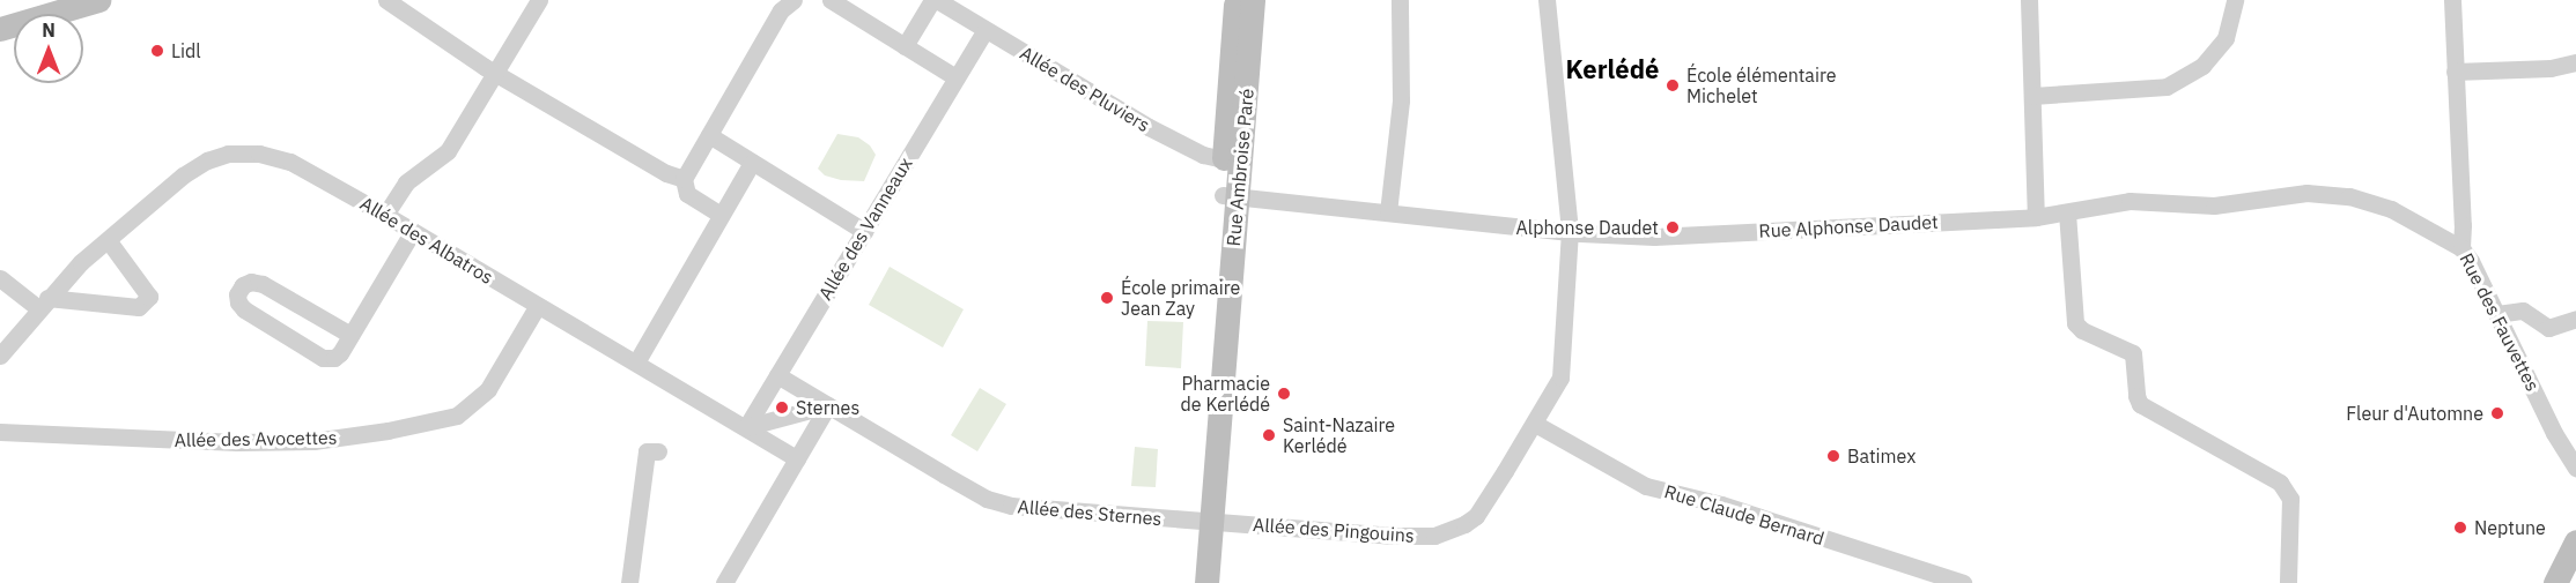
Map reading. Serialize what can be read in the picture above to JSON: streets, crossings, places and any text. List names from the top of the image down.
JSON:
{
  "streets": {
    "street": [
      "Allée des Pluviers",
      "Rue Ambroise Paré",
      "Rue Alphonse Daudet",
      "Allée des Vanneaux",
      "Allée des Albatros",
      "Rue des Fauvettes",
      "Allée des Avocettes",
      "Allée des Sternes",
      "Rue Claude Bernard",
      "Allée des Pingouins"
    ]
  },
  "crossings": [
    ["Allée des Pluviers", "Rue Ambroise Paré"],
    ["Allée des Pluviers", "Allée des Vanneaux"],
    ["Rue Ambroise Paré", "Rue Alphonse Daudet"],
    ["Rue Ambroise Paré", "Allée des Sternes"],
    ["Rue Ambroise Paré", "Allée des Pingouins"],
    ["Rue Alphonse Daudet", "Rue des Fauvettes"],
    ["Rue Alphonse Daudet", "Allée des Pingouins"],
    ["Allée des Vanneaux", "Allée des Albatros"],
    ["Allée des Vanneaux", "Allée des Sternes"],
    ["Allée des Albatros", "Allée des Avocettes"],
    ["Allée des Sternes", "Allée des Pingouins"],
    ["Rue Claude Bernard", "Allée des Pingouins"]
  ],
  "districts": ["Kerlédé"],
  "places": [
    "Lidl",
    "École élémentaire Michelet",
    "Alphonse Daudet",
    "École primaire Jean Zay",
    "Pharmacie de Kerlédé",
    "Sternes",
    "Fleur d'Automne",
    "Saint-Nazaire Kerlédé",
    "Batimex",
    "Neptune"
  ],
  "north": "top"
}
